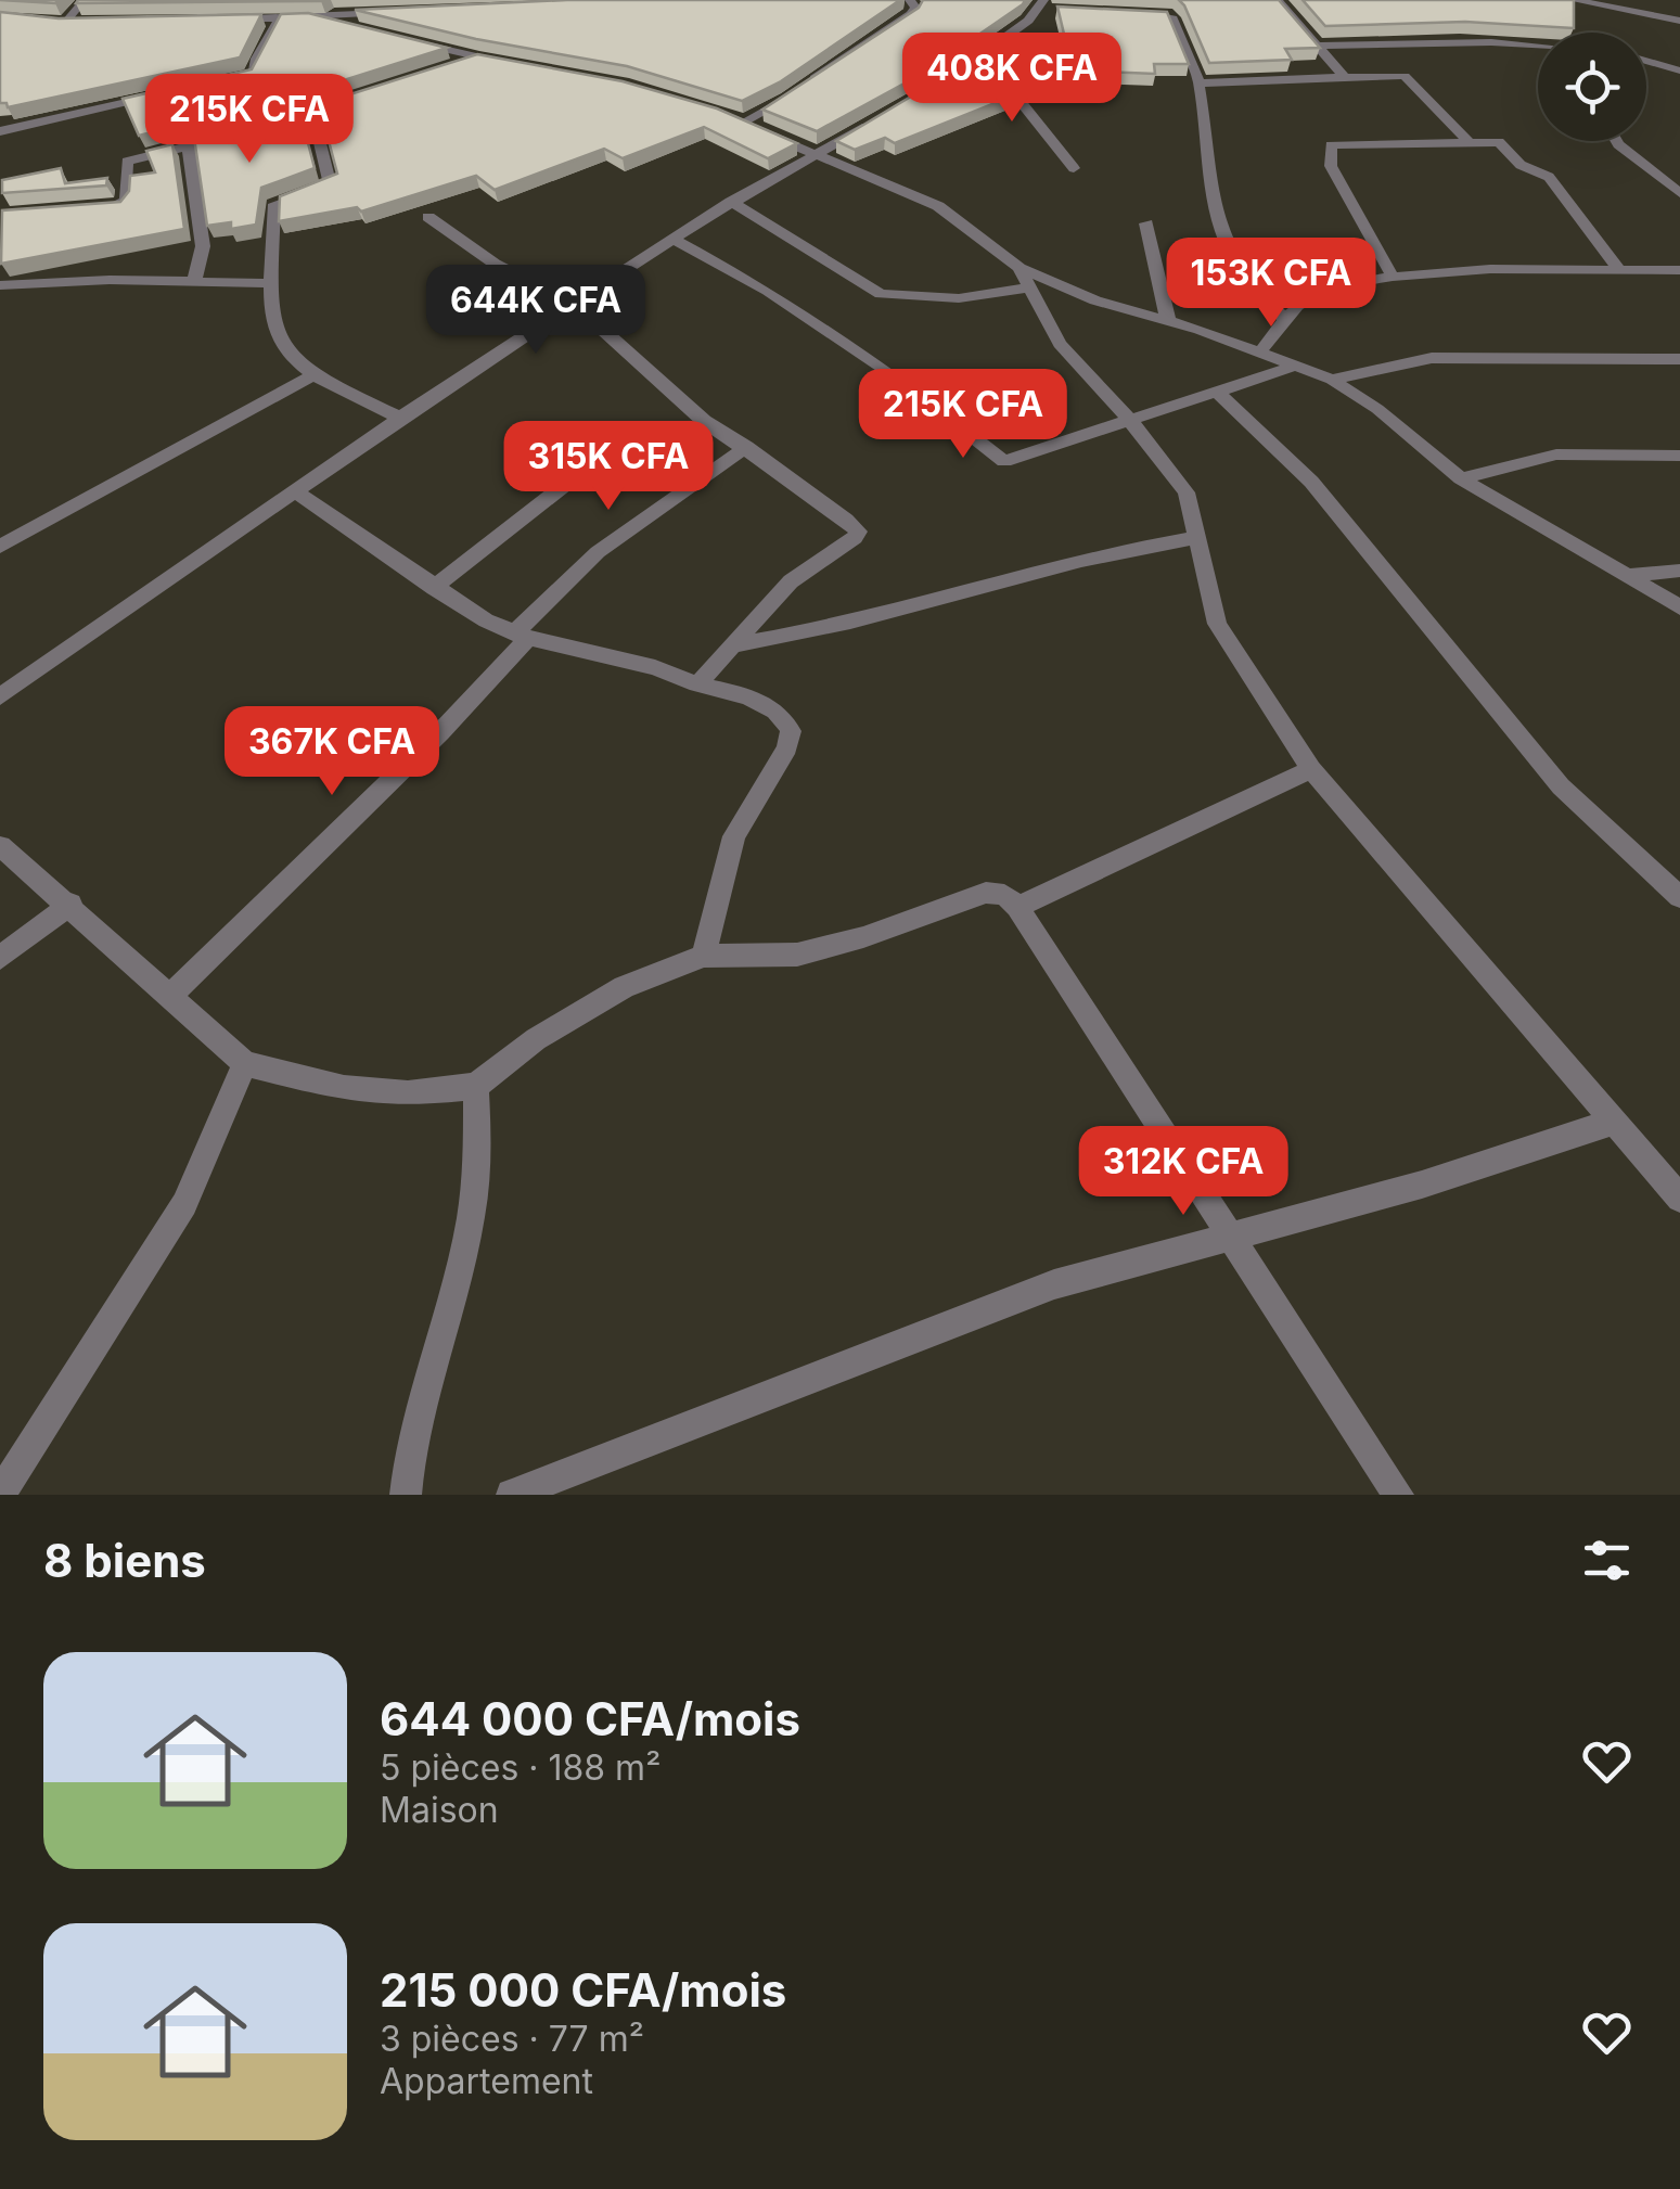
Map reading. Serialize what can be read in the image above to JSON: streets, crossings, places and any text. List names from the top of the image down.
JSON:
{
  "page": {
    "price": [
      "408K CFA",
      "215K CFA",
      "153K CFA",
      "644K CFA",
      "215K CFA",
      "315K CFA",
      "367K CFA",
      "312K CFA"
    ],
    "heading": "8 biens",
    "list": [
      {
        "name": "644 000 CFA/mois",
        "note": "5 pièces · 188 m² · Maison"
      },
      {
        "name": "215 000 CFA/mois",
        "note": "3 pièces · 77 m² · Appartement"
      }
    ]
  }
}
